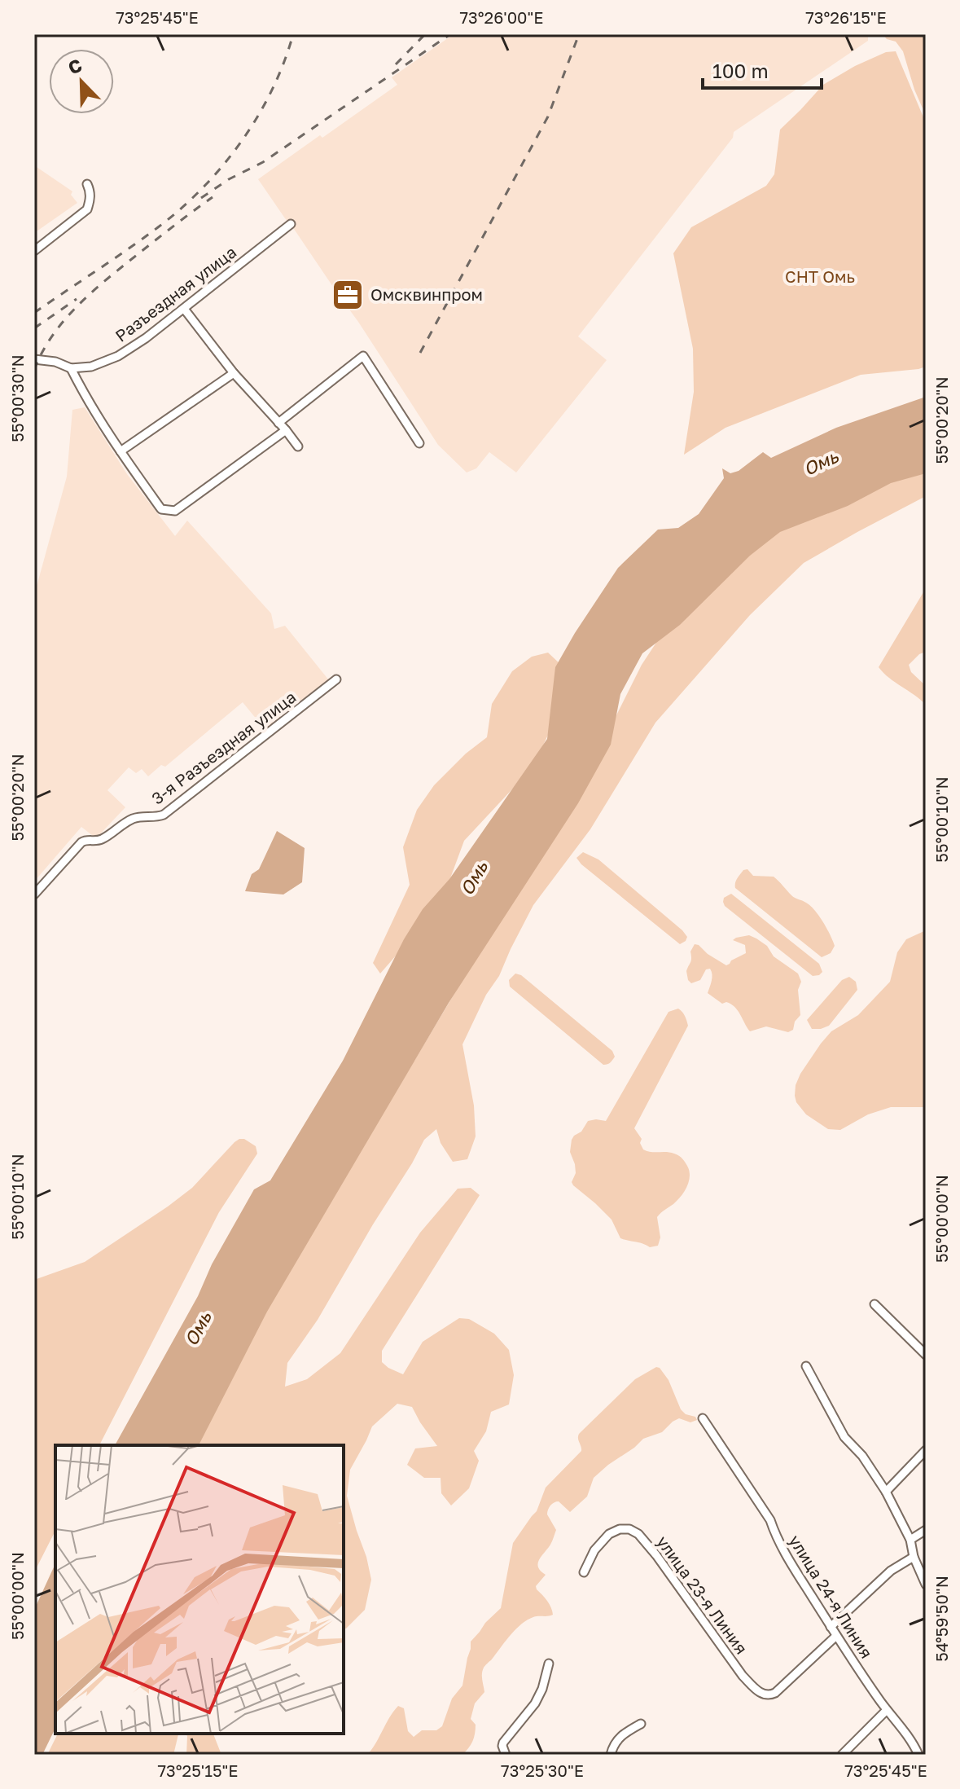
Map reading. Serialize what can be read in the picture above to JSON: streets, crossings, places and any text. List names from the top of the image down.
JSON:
{
  "streets": {
    "street": [
      "Разъездная улица",
      "3-я Разъездная улица",
      "улица 23-я Линия",
      "улица 24-я Линия"
    ]
  },
  "crossings": [
    ["улица 23-я Линия", "улица 24-я Линия"]
  ],
  "water": ["Омь"],
  "parks": ["СНТ Омь"],
  "places": {
    "office": ["Омсквинпром"]
  },
  "scale_bar": "100 m",
  "north": "top left",
  "coordinates": [
    "73°25'45\"E",
    "73°26'00\"E",
    "73°26'15\"E",
    "55°00'30\"N",
    "55°00'20\"N",
    "55°00'10\"N",
    "55°00'00\"N",
    "54°59'50\"N",
    "73°25'15\"E",
    "73°25'30\"E"
  ]
}
